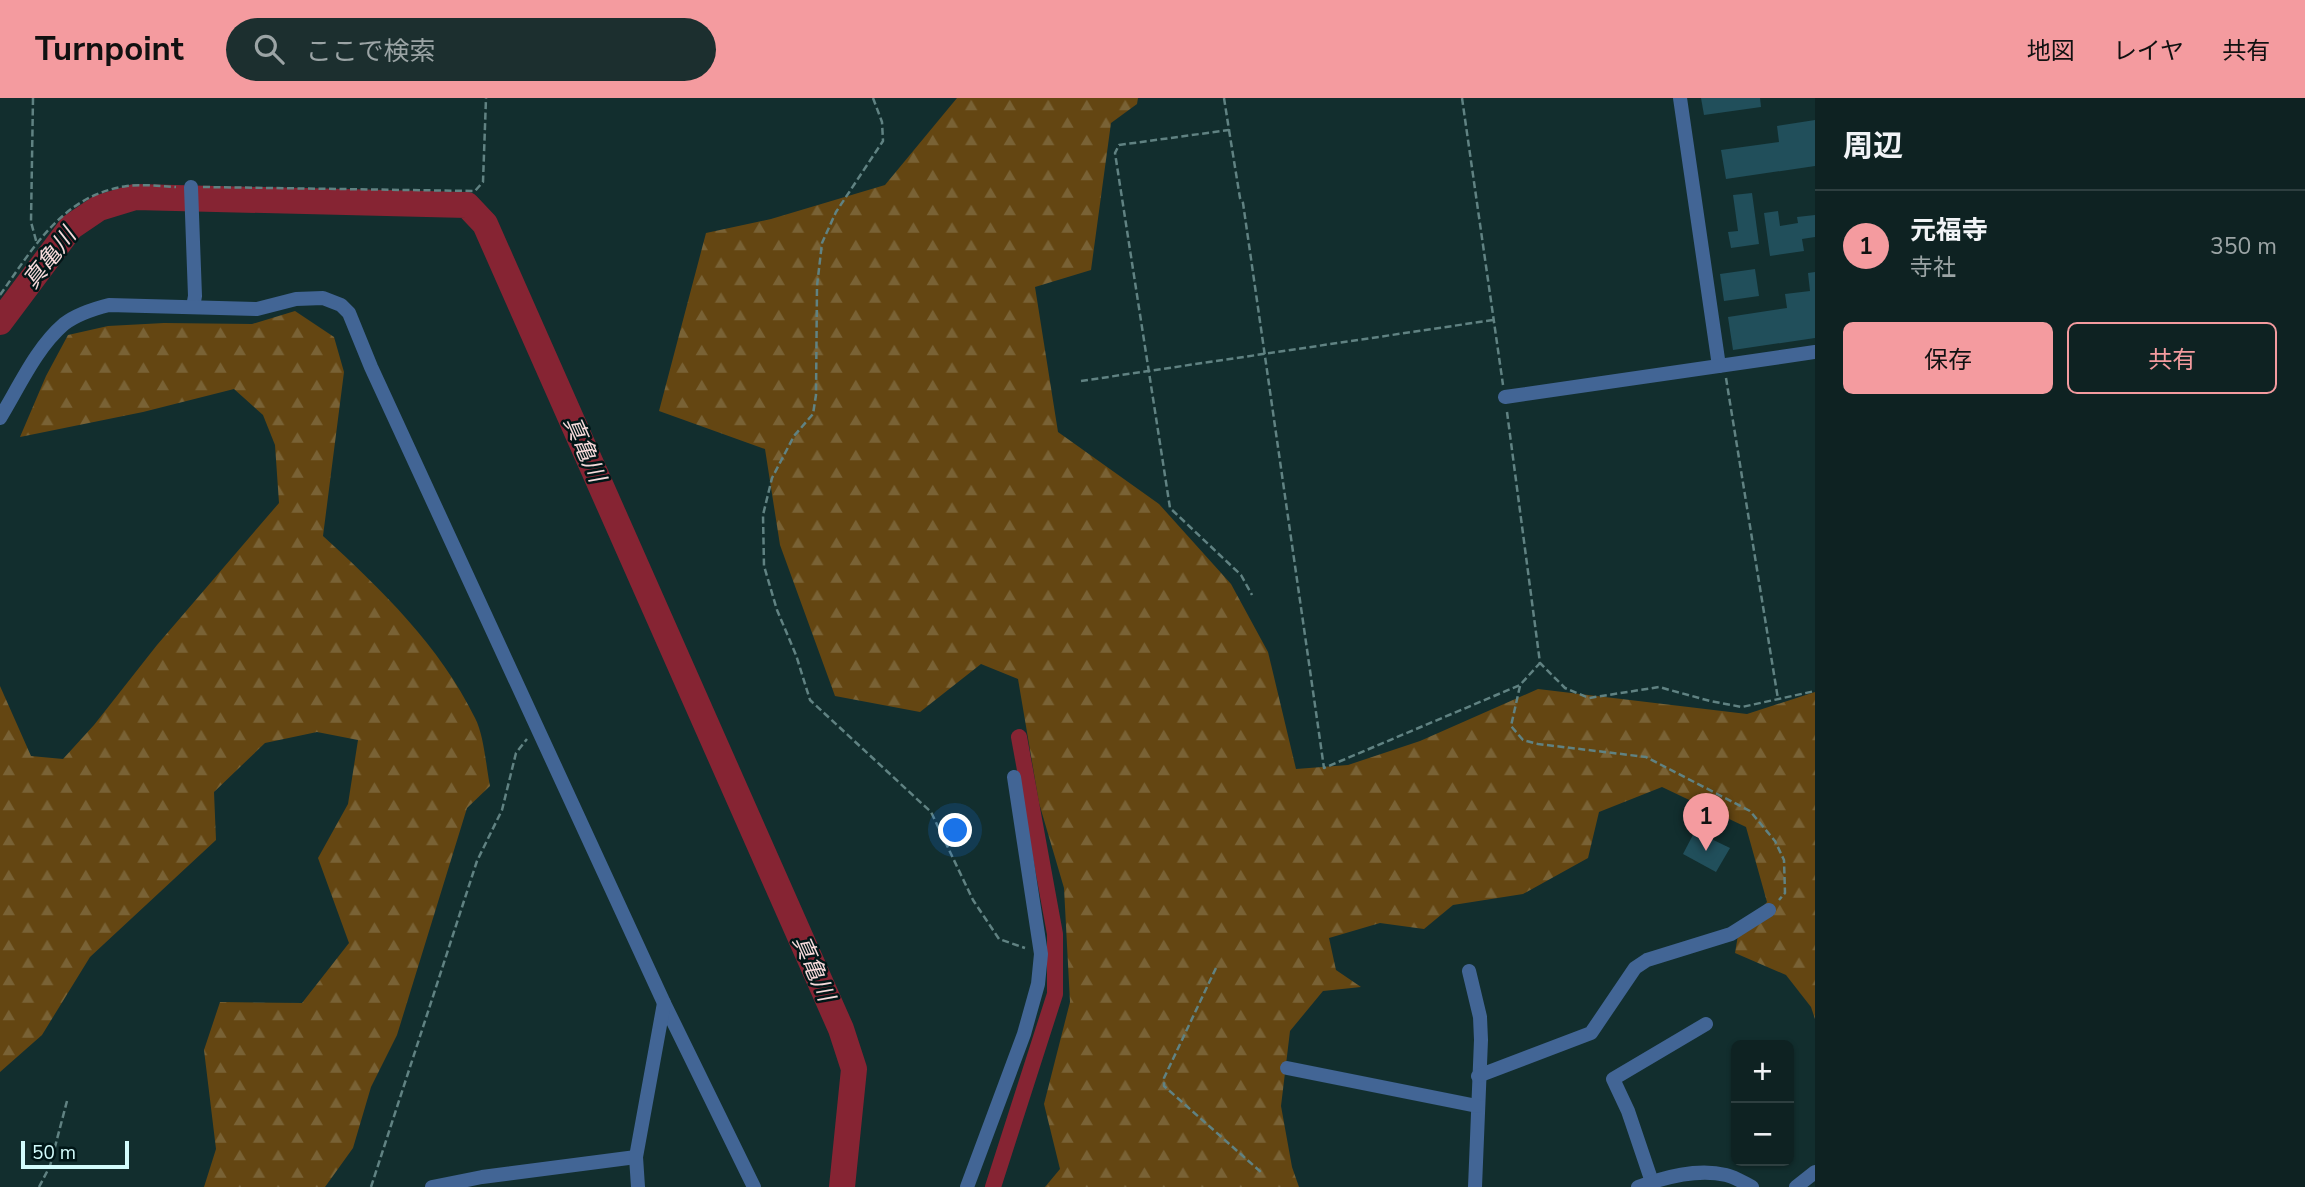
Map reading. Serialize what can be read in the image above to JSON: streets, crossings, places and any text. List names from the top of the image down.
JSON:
{
  "water": ["真亀川"],
  "scale_bar": "50 m",
  "page": {
    "header": "Turnpoint",
    "search": "ここで検索",
    "nav": ["地図", "レイヤ", "共有"],
    "heading": "周辺",
    "list": [
      {
        "mark": "1",
        "name": "元福寺",
        "note": "寺社",
        "value": "350 m"
      }
    ],
    "buttons": ["保存", "共有"],
    "pins": "1",
    "map_buttons": ["+", "−"],
    "scale": "50 m"
  }
}
